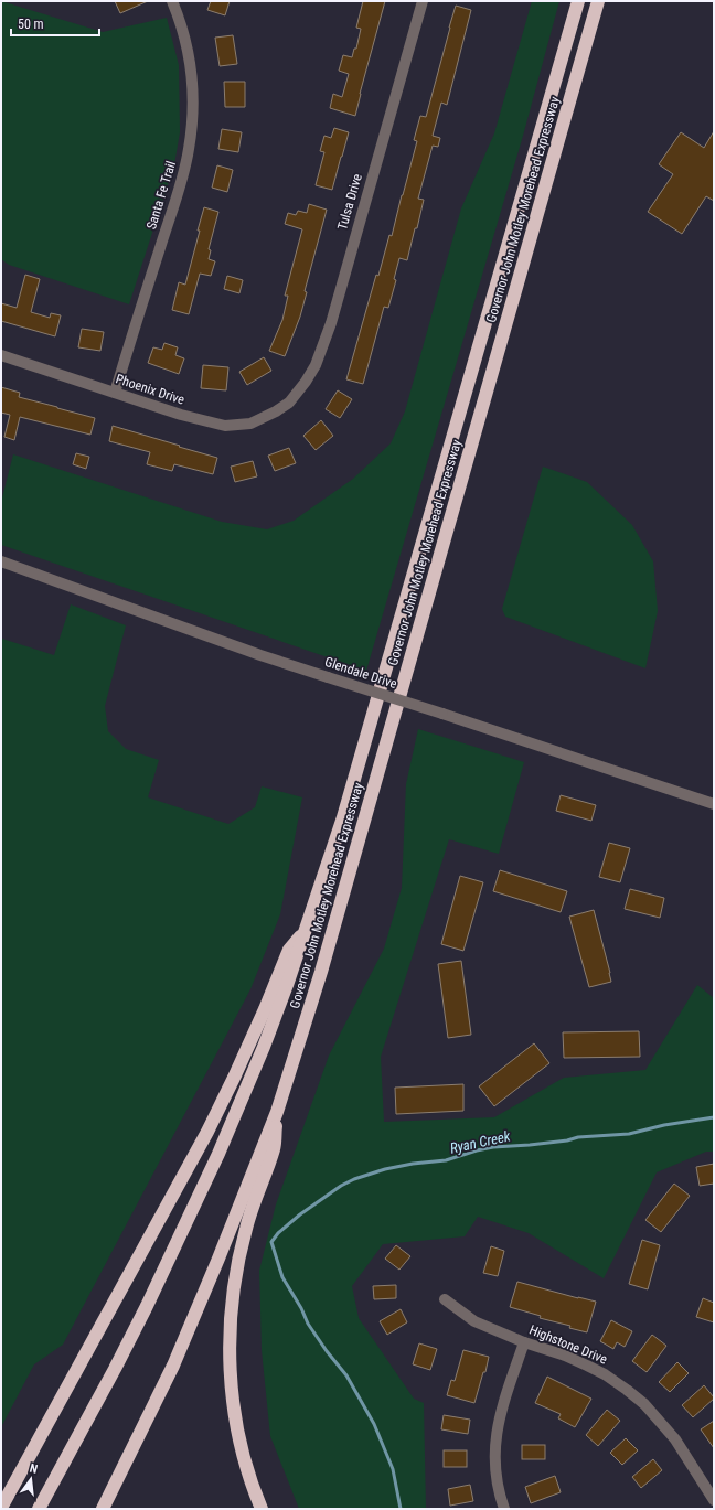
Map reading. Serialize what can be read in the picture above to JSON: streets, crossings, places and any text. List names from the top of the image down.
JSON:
{
  "streets": {
    "highway": ["Governor John Motley Morehead Expressway"],
    "street": [
      "Santa Fe Trail",
      "Tulsa Drive",
      "Phoenix Drive",
      "Glendale Drive",
      "Highstone Drive"
    ]
  },
  "crossings": [
    ["Santa Fe Trail", "Phoenix Drive"],
    ["Tulsa Drive", "Phoenix Drive"]
  ],
  "water": ["Ryan Creek"],
  "scale_bar": "50 m",
  "north": "top"
}
